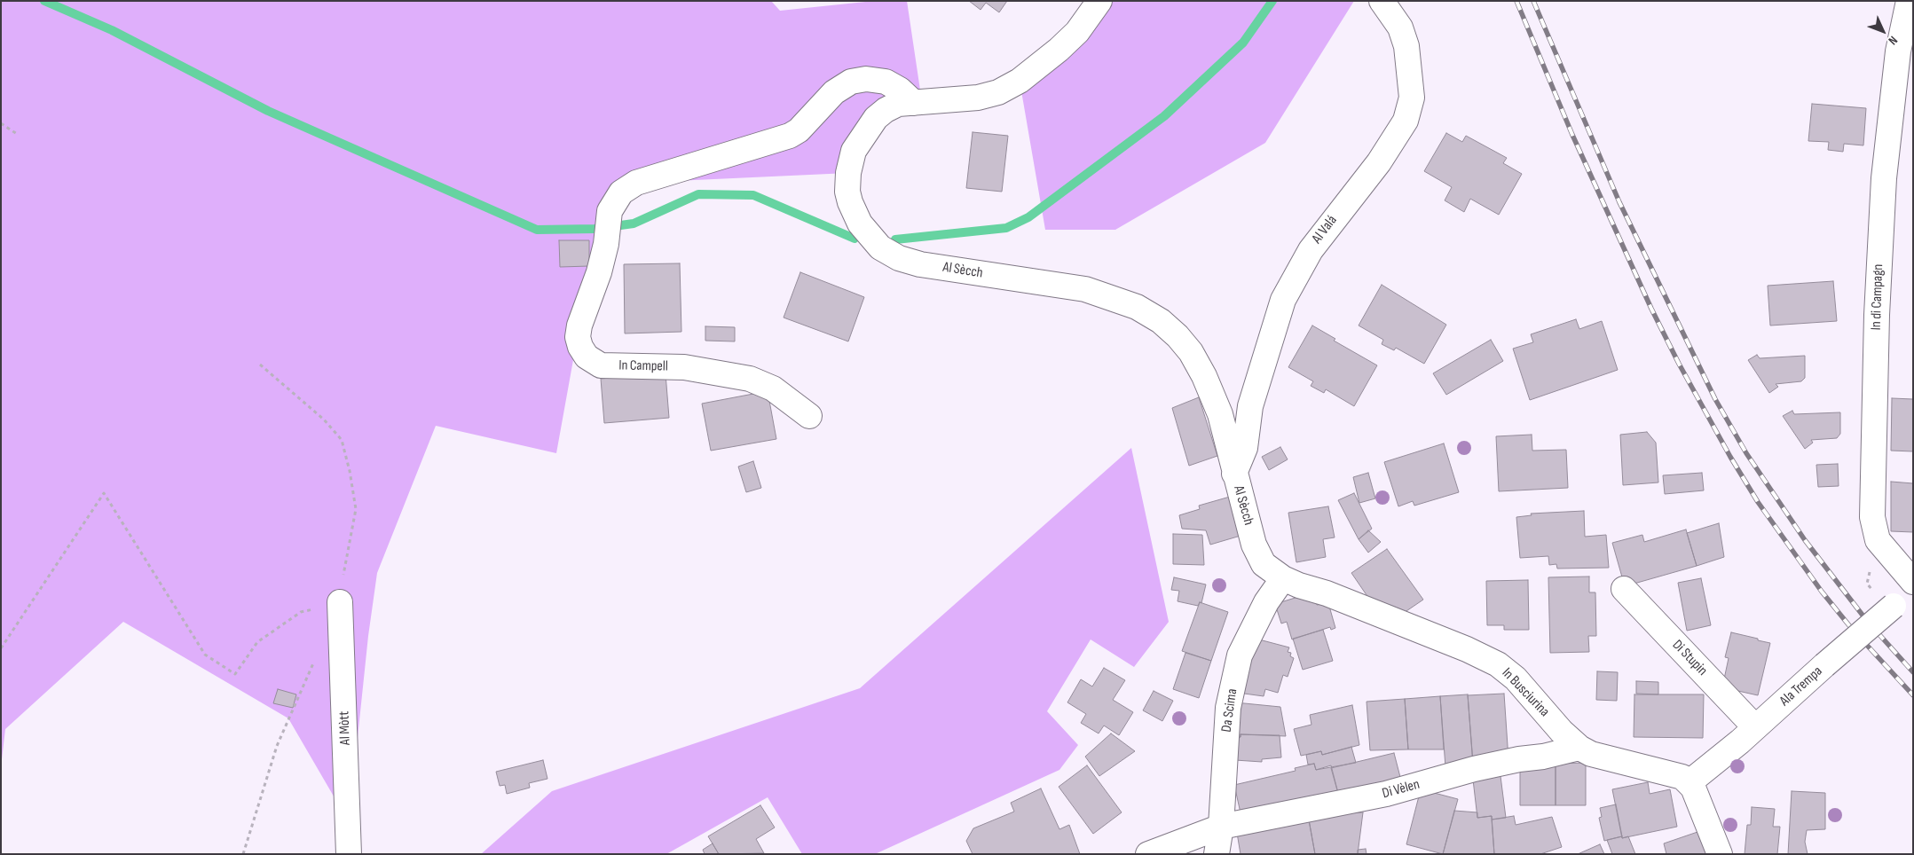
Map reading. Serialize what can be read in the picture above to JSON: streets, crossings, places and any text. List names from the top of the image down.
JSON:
{
  "streets": {
    "street": [
      "Al Valá",
      "Al Sècch",
      "In di Campagn",
      "In Campell",
      "Di Stupin",
      "Ala Trempa",
      "In Busciurina",
      "Da Scima",
      "Al Mòtt",
      "Di Vèlen"
    ]
  },
  "crossings": [
    ["Al Valá", "Al Sècch"],
    ["Al Sècch", "In Campell"],
    ["Al Sècch", "In Busciurina"],
    ["Al Sècch", "Da Scima"],
    ["Di Stupin", "Ala Trempa"],
    ["Ala Trempa", "In Busciurina"],
    ["In Busciurina", "Da Scima"],
    ["In Busciurina", "Di Vèlen"],
    ["Da Scima", "Di Vèlen"]
  ],
  "north": "bottom right"
}
